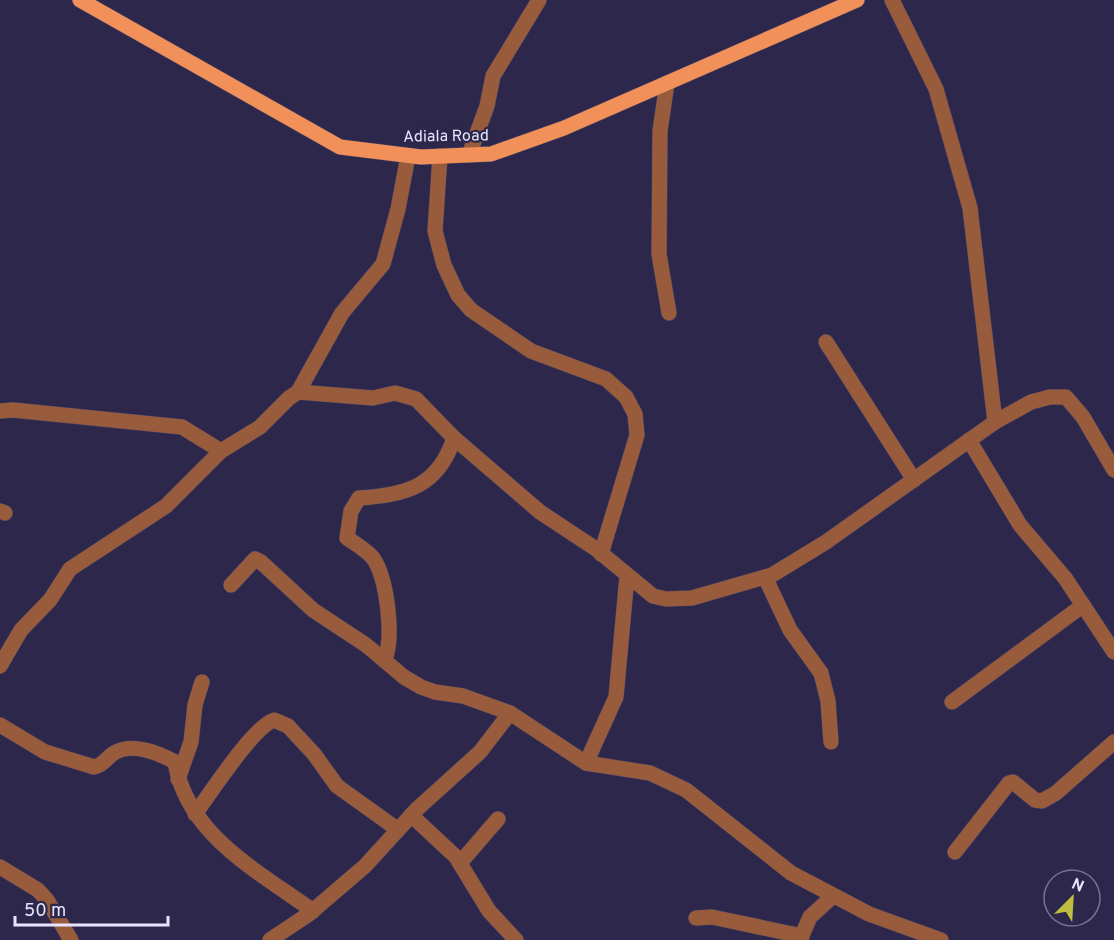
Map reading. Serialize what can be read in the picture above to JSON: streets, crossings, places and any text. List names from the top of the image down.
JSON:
{
  "streets": {
    "main road": ["Adiala Road"]
  },
  "scale_bar": "50 m",
  "north": "top right"
}
